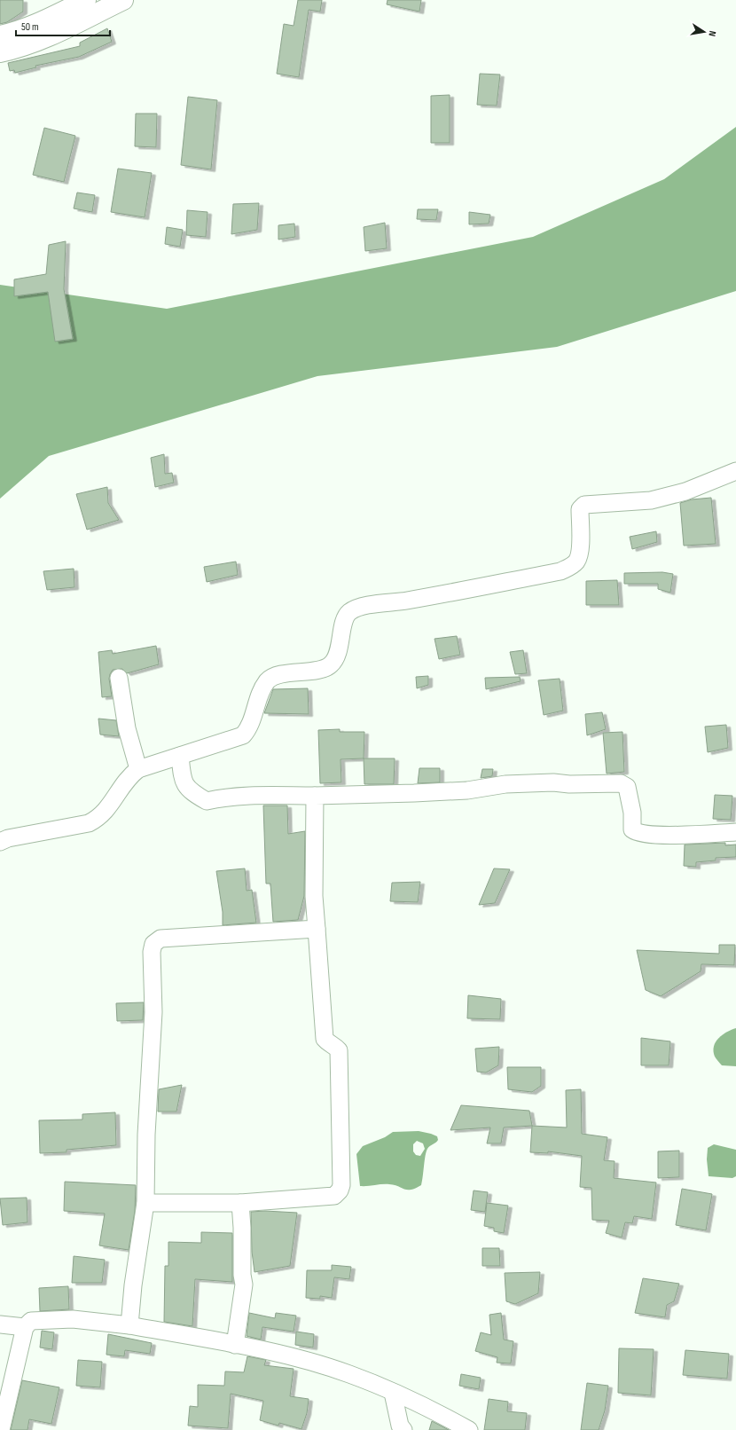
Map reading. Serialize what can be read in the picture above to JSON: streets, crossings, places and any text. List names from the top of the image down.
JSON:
{
  "scale_bar": "50 m",
  "north": "right"
}
